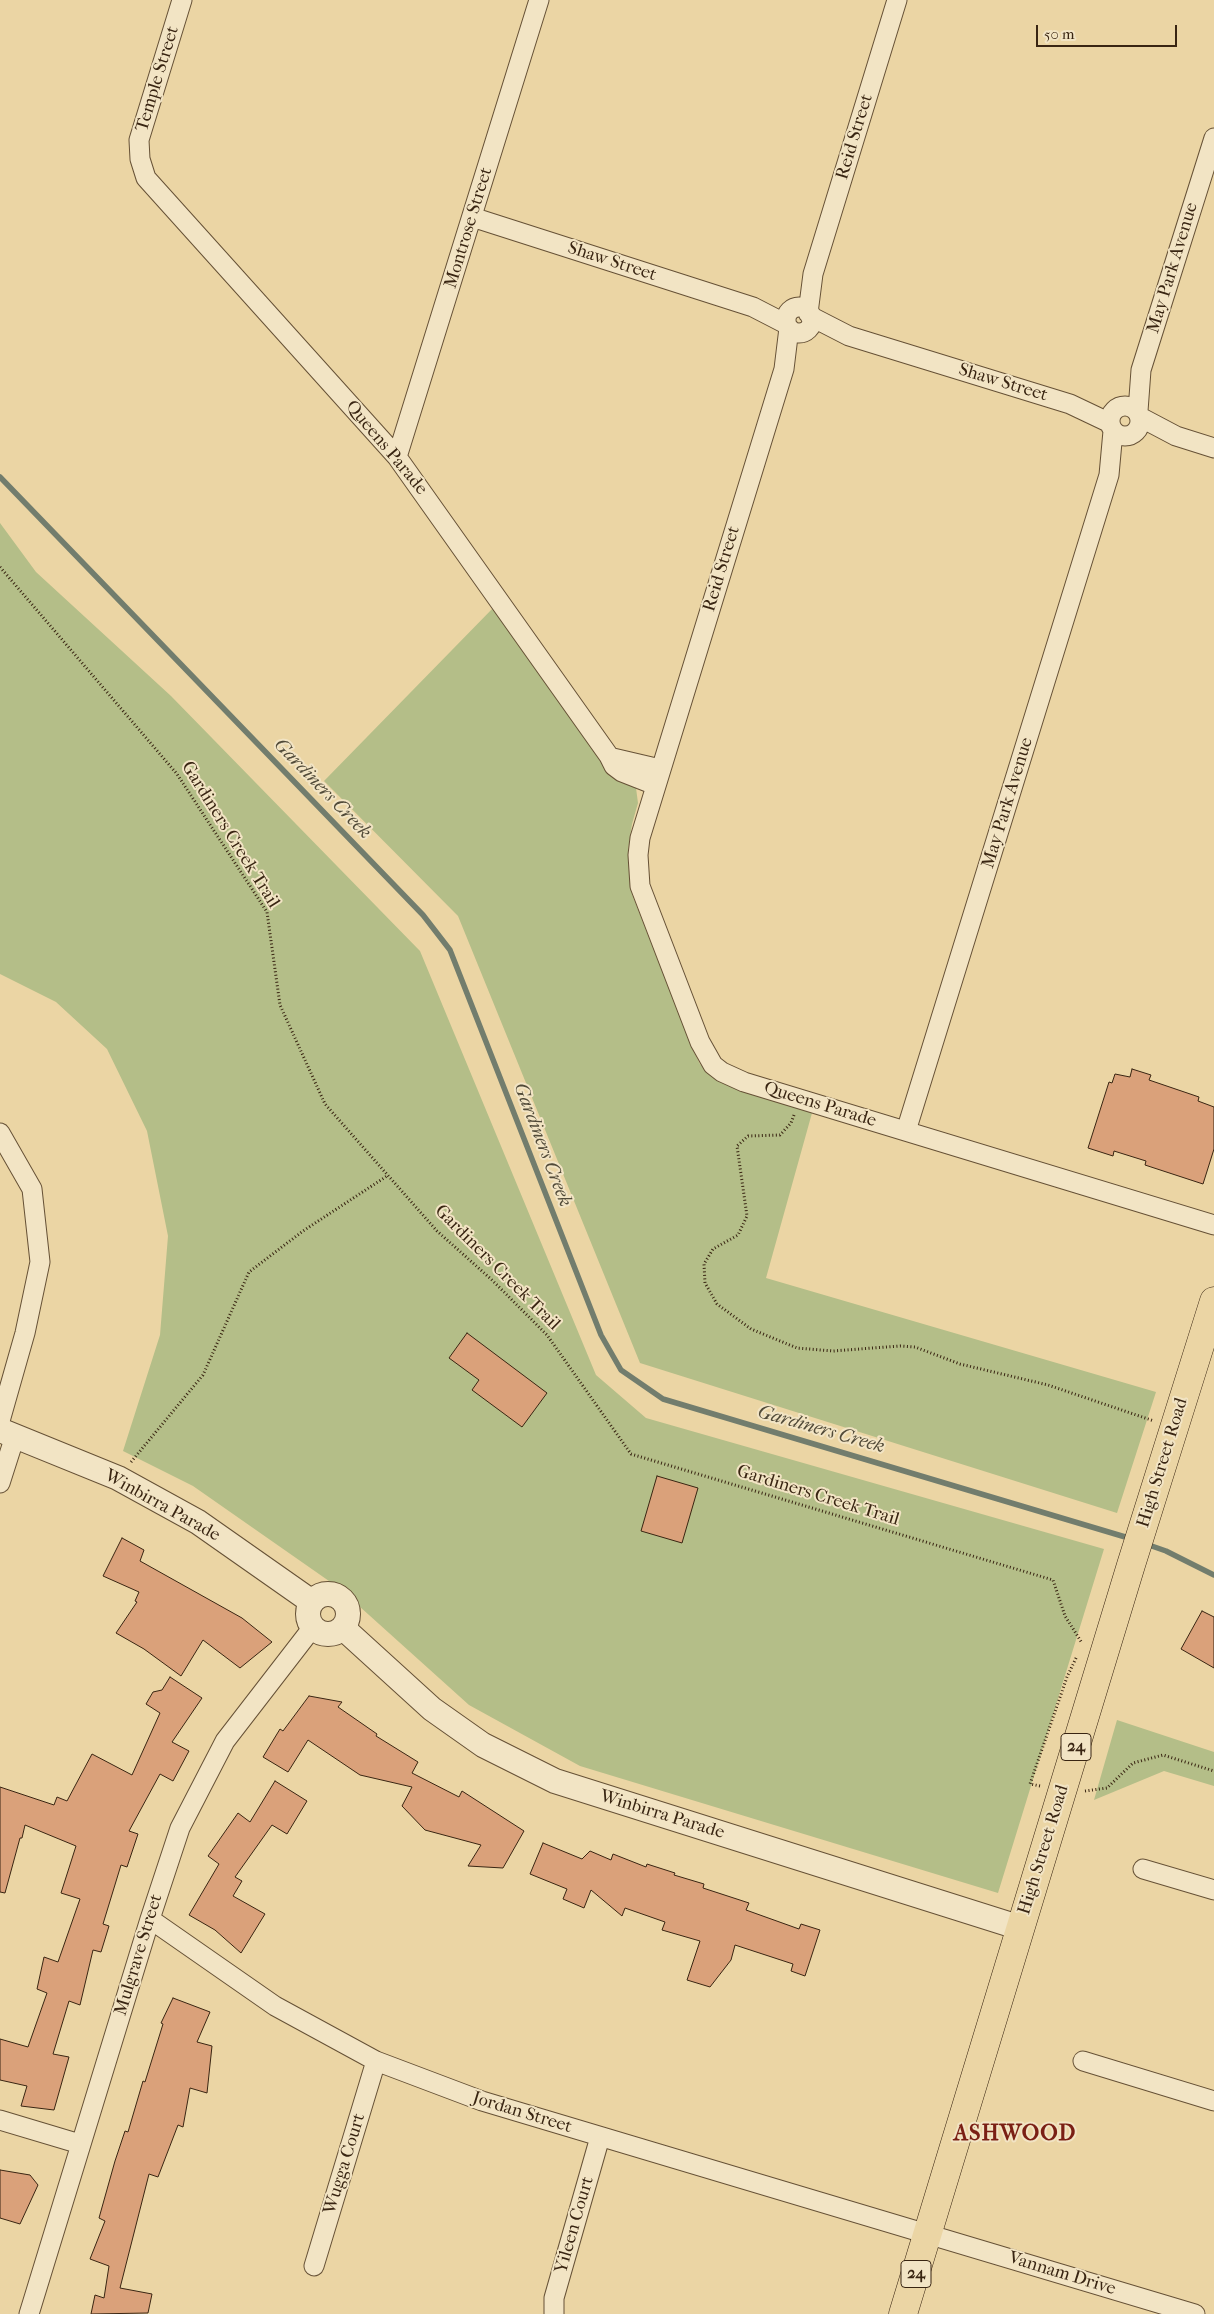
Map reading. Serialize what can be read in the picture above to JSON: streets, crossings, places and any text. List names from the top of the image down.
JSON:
{
  "streets": {
    "main road": ["High Street Road", "24"],
    "street": [
      "Temple Street",
      "Reid Street",
      "Montrose Street",
      "Shaw Street",
      "May Park Avenue",
      "Queens Parade",
      "Winbirra Parade",
      "Mulgrave Street",
      "Jordan Street",
      "Wugga Court",
      "Yileen Court",
      "Vannam Drive"
    ],
    "path": ["Gardiners Creek Trail"]
  },
  "crossings": [
    ["Temple Street", "Queens Parade"],
    ["Reid Street", "Shaw Street"],
    ["Reid Street", "Queens Parade"],
    ["Montrose Street", "Shaw Street"],
    ["Montrose Street", "Queens Parade"],
    ["Shaw Street", "May Park Avenue"],
    ["May Park Avenue", "Queens Parade"],
    ["Gardiners Creek Trail", "High Street Road"],
    ["High Street Road", "Winbirra Parade"],
    ["High Street Road", "Jordan Street"],
    ["High Street Road", "Vannam Drive"],
    ["Winbirra Parade", "Mulgrave Street"],
    ["Mulgrave Street", "Jordan Street"],
    ["Jordan Street", "Wugga Court"],
    ["Jordan Street", "Yileen Court"],
    ["Jordan Street", "Vannam Drive"]
  ],
  "districts": ["ASHWOOD"],
  "water": ["Gardiners Creek"],
  "scale_bar": "50 m"
}
